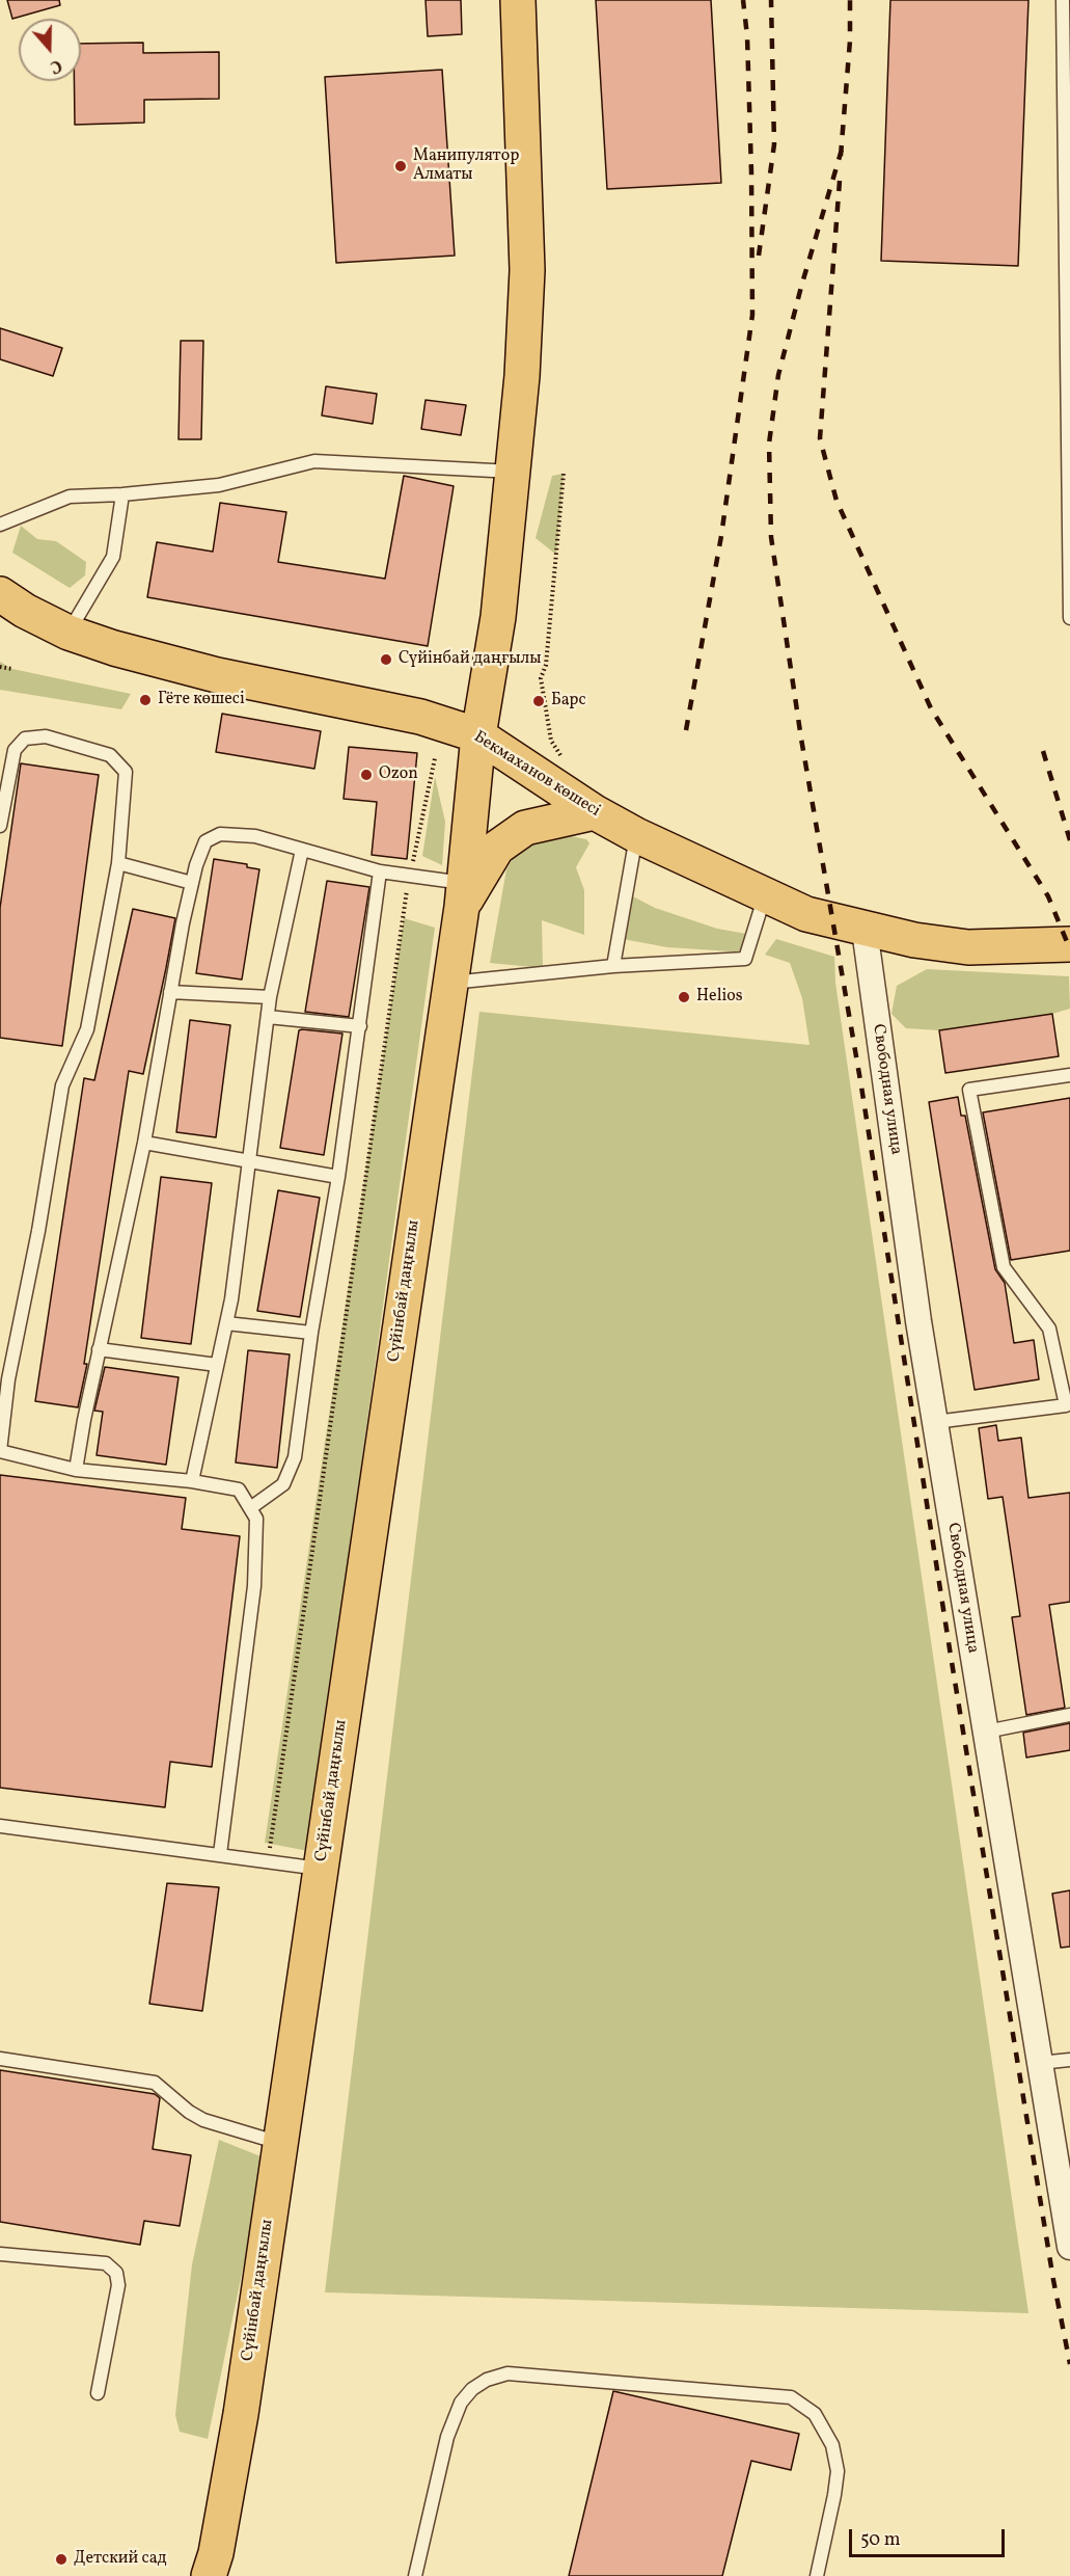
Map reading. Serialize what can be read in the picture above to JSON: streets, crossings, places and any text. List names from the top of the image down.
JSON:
{
  "streets": {
    "main road": ["Бекмаханов көшесі", "Сүйінбай даңғылы"],
    "street": ["Свободная улица"]
  },
  "crossings": [
    ["Бекмаханов көшесі", "Свободная улица"],
    ["Бекмаханов көшесі", "Сүйінбай даңғылы"]
  ],
  "places": [
    "Манипулятор Алматы",
    "Сүйінбай даңғылы",
    "Гёте көшесі",
    "Барс",
    "Ozon",
    "Helios",
    "Детский сад"
  ],
  "scale_bar": "50 m",
  "north": "bottom"
}
